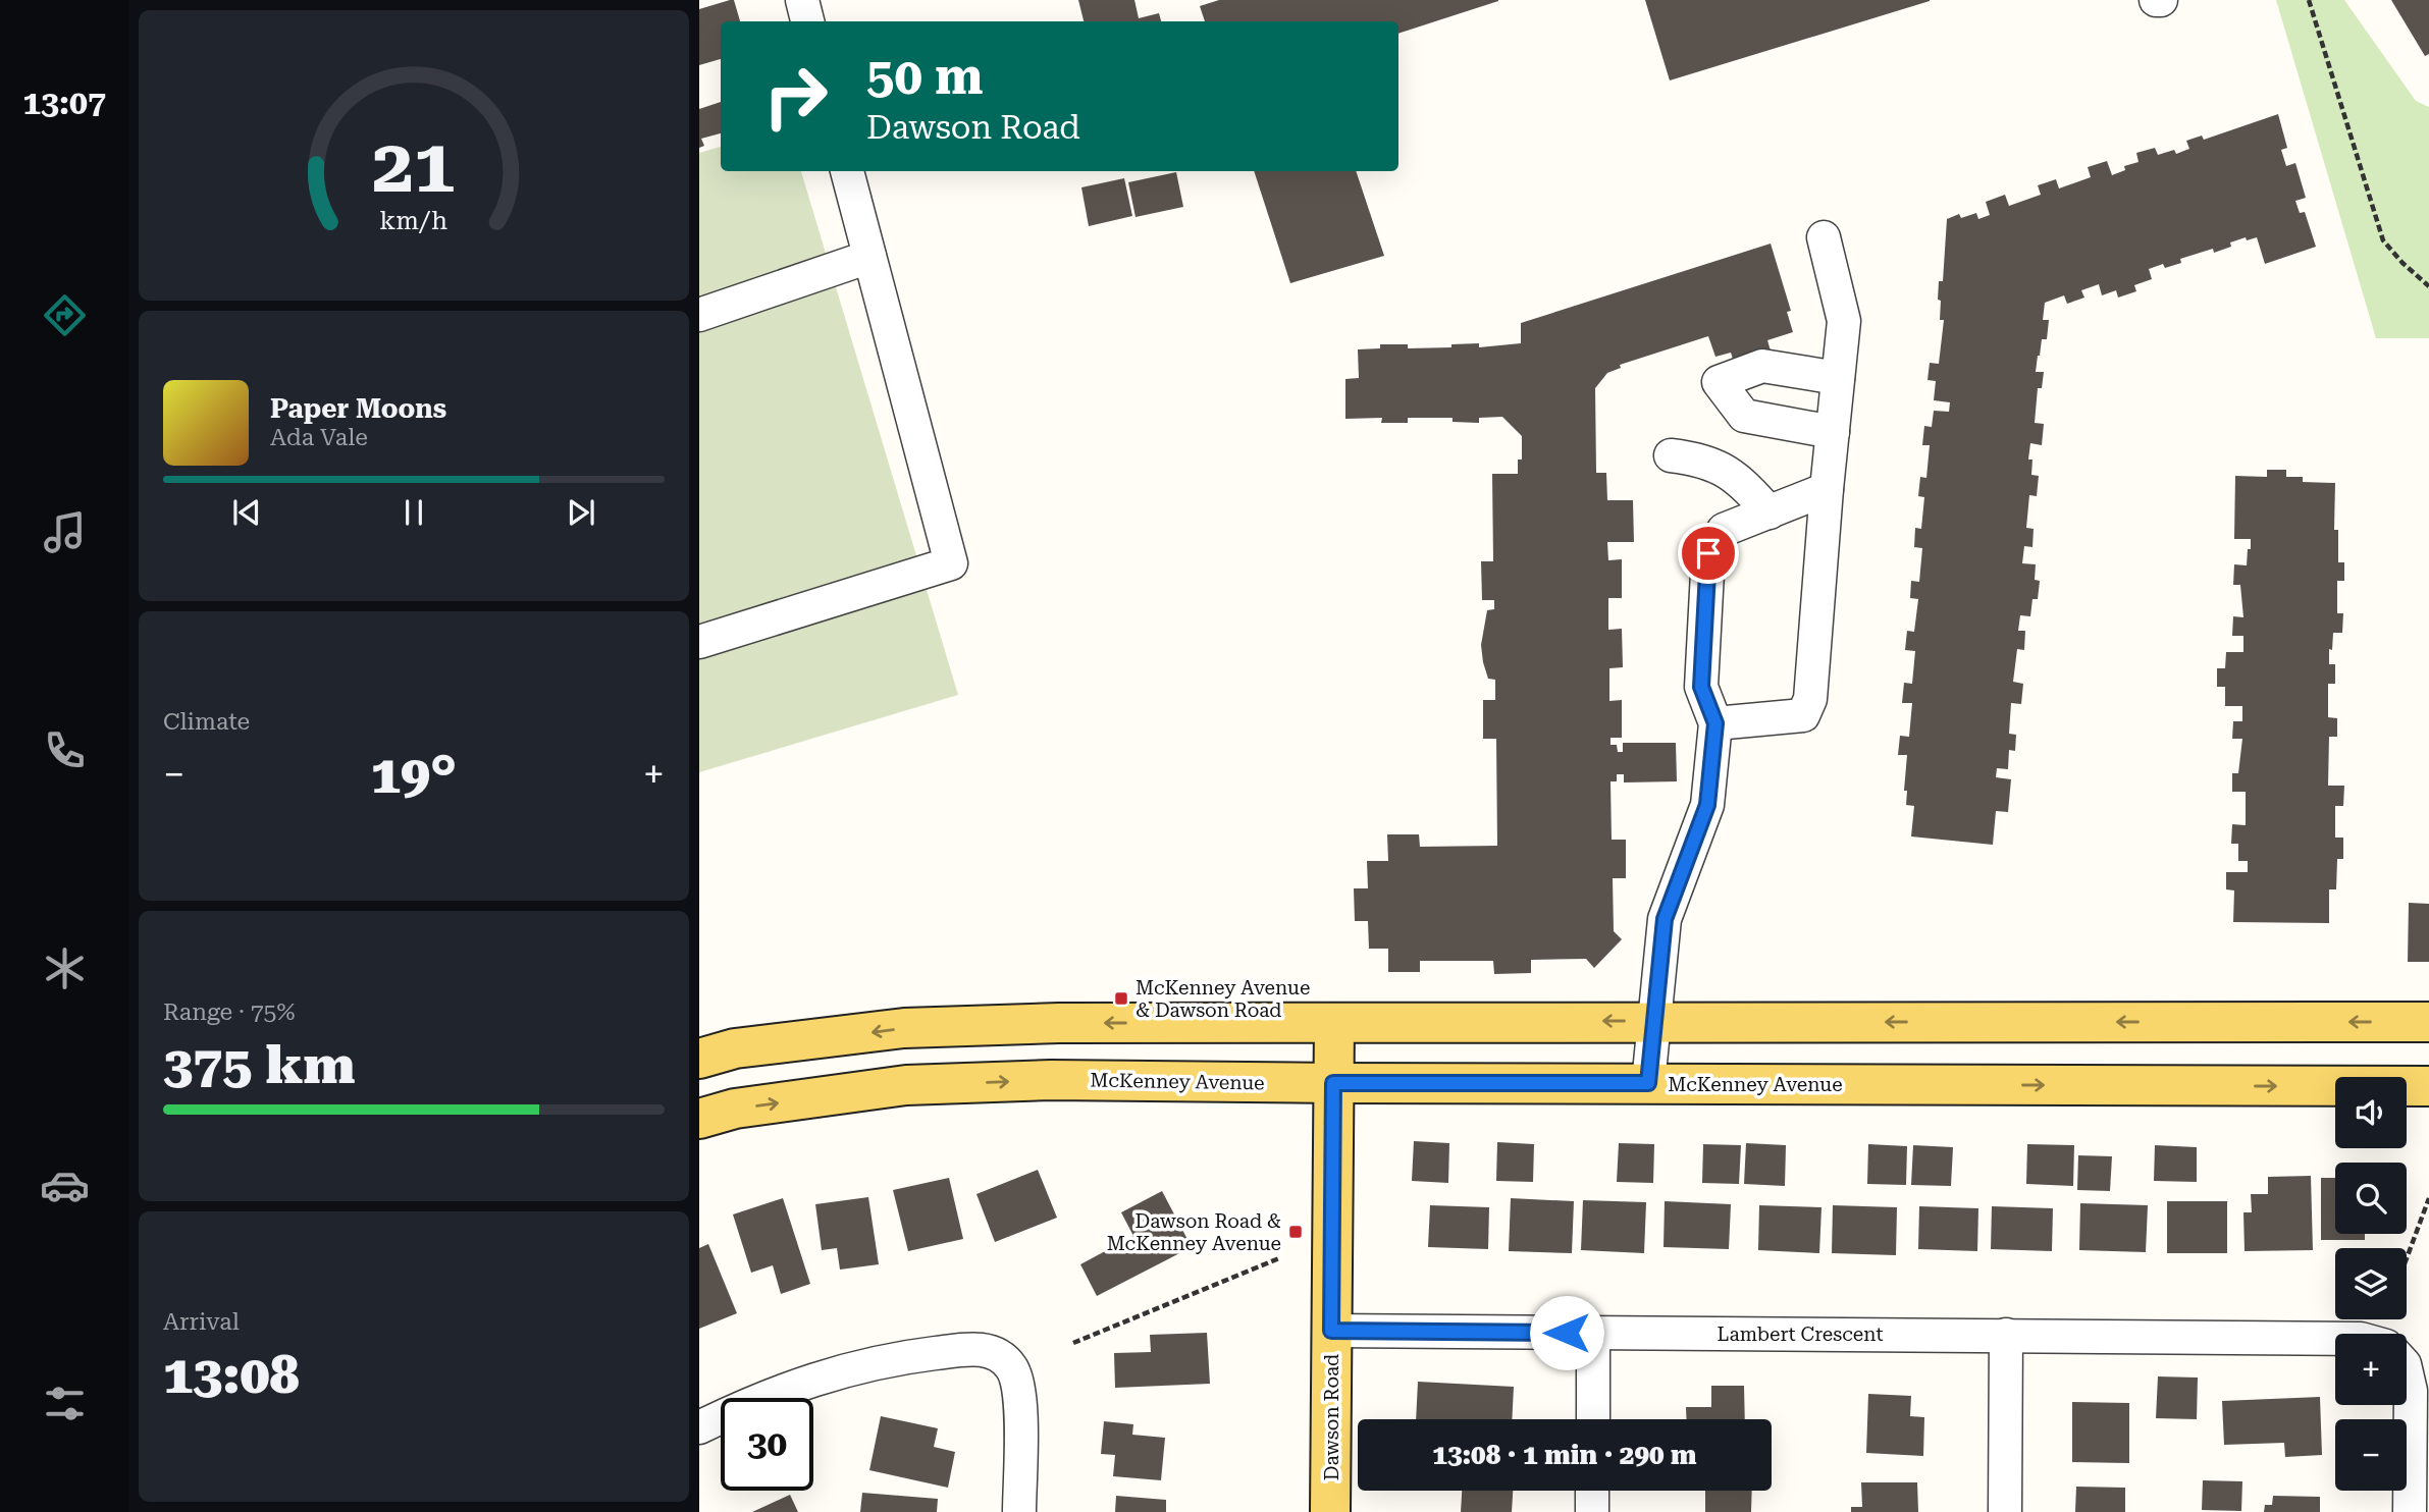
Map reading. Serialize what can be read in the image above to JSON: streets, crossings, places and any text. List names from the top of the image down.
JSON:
{
  "streets": {
    "main road": ["McKenney Avenue", "Dawson Road"],
    "street": ["Lambert Crescent"]
  },
  "crossings": [
    ["McKenney Avenue", "Dawson Road"],
    ["Lambert Crescent", "Dawson Road"]
  ],
  "places": {
    "transit": ["McKenney Avenue & Dawson Road", "Dawson Road & McKenney Avenue"]
  },
  "page": {
    "tabs": "13:07",
    "turn": ["50 m", "Dawson Road"],
    "song": ["Paper Moons", "Ada Vale"],
    "tile": [
      "Climate",
      ["Range · 75%", "375 km"],
      ["Arrival", "13:08"]
    ],
    "heat": ["−", "19°", "+"],
    "map_buttons": ["+", "−"],
    "limit": "30",
    "trip": "13:08 · 1 min · 290 m",
    "gauge": ["21", "km/h"]
  }
}
